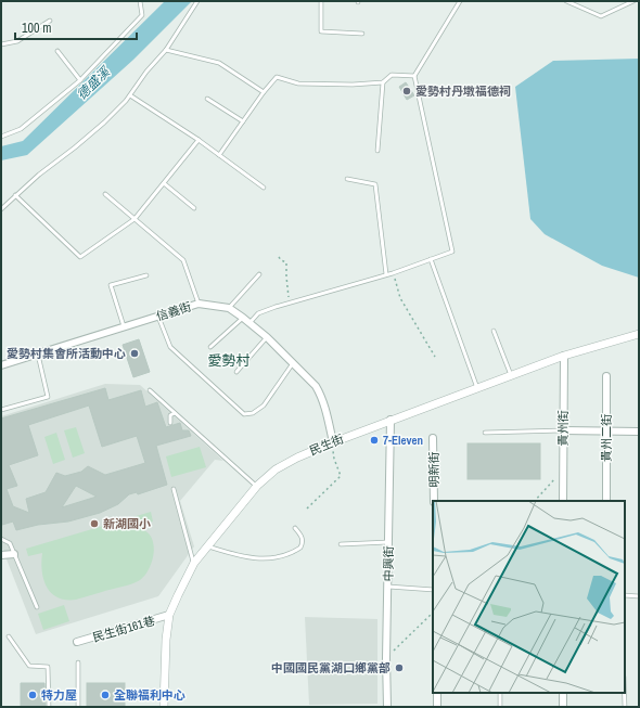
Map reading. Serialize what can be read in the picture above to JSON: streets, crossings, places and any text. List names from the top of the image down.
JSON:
{
  "streets": {
    "street": [
      "信義街",
      "貴州街",
      "貴州二街",
      "民生街",
      "明新街",
      "中興街",
      "民生街161巷"
    ]
  },
  "crossings": [
    ["信義街", "民生街"],
    ["貴州街", "民生街"],
    ["民生街", "中興街"],
    ["民生街", "民生街161巷"]
  ],
  "districts": ["愛勢村"],
  "water": ["德盛溪"],
  "places": [
    "愛勢村丹墩福德祠",
    "愛勢村集會所活動中心",
    "7-Eleven",
    "新湖國小",
    "中國國民黨湖口鄉黨部",
    "特力屋",
    "全聯福利中心"
  ],
  "scale_bar": "100 m"
}
